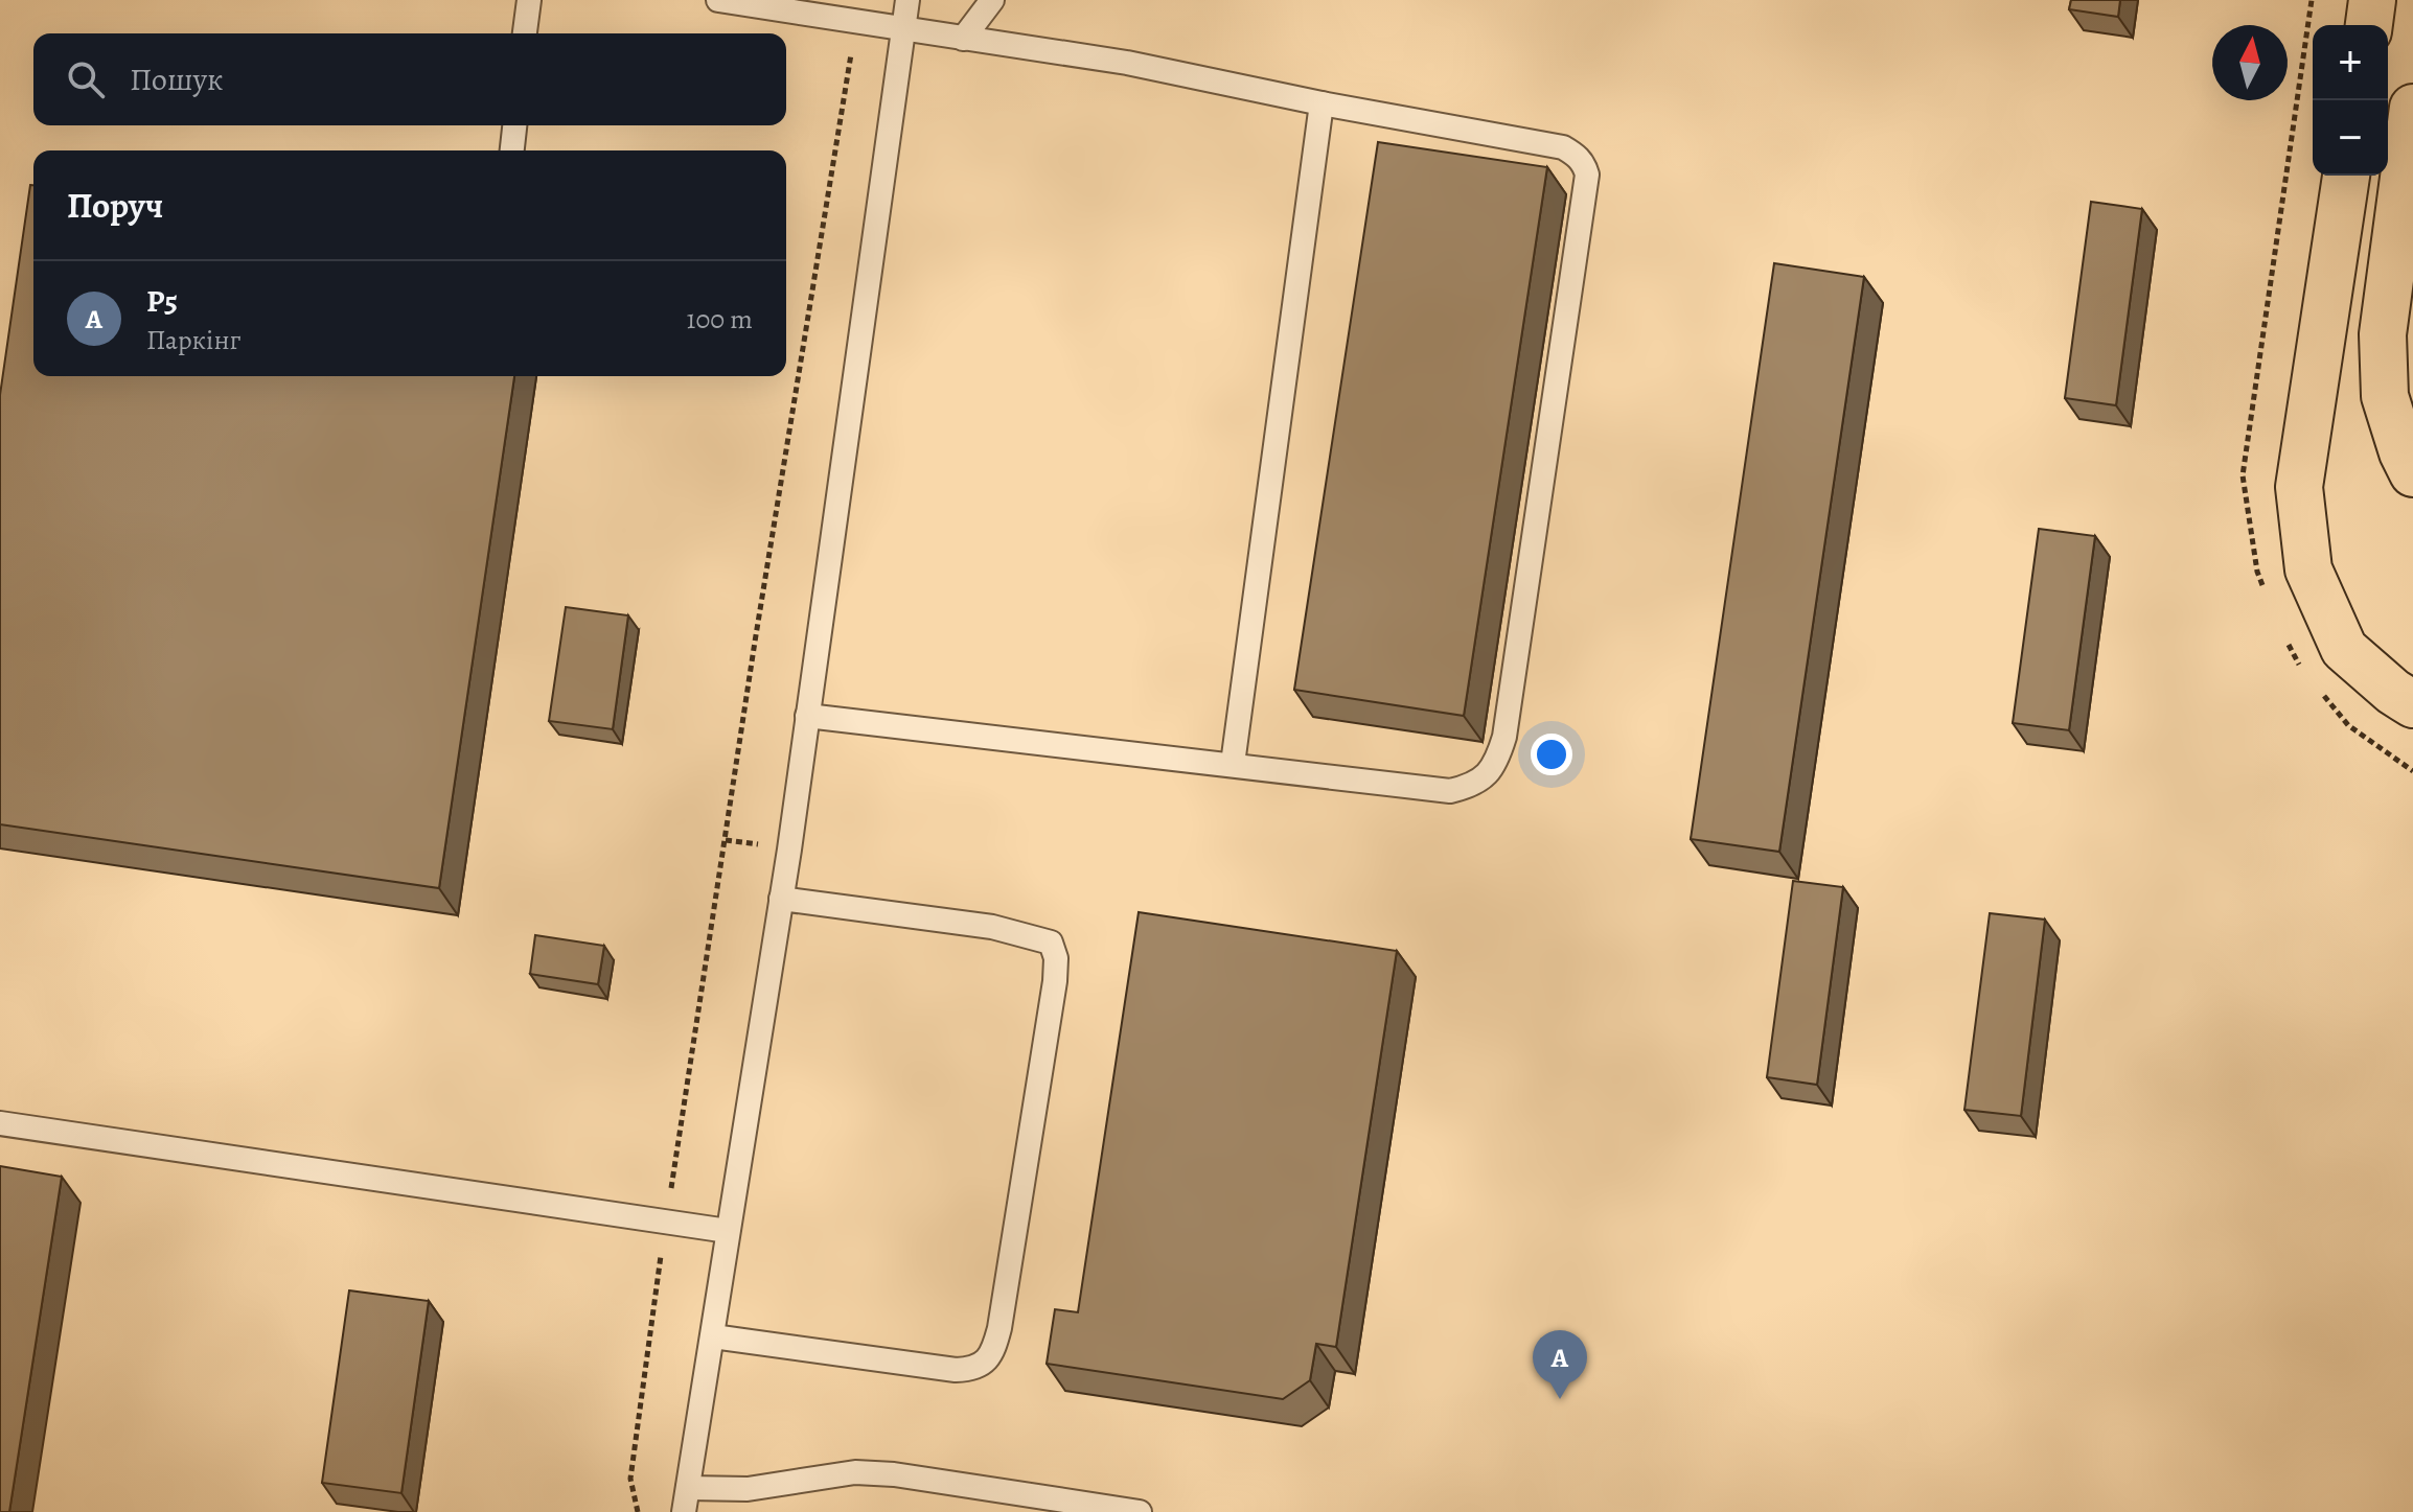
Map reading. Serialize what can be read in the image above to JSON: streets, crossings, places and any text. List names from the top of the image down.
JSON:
{
  "north": "top",
  "page": {
    "map_buttons": ["+", "−"],
    "search": "Пошук",
    "heading": "Поруч",
    "list": [
      {
        "mark": "A",
        "name": "P5",
        "note": "Паркінг",
        "value": "100 m"
      }
    ],
    "pins": "A"
  }
}
